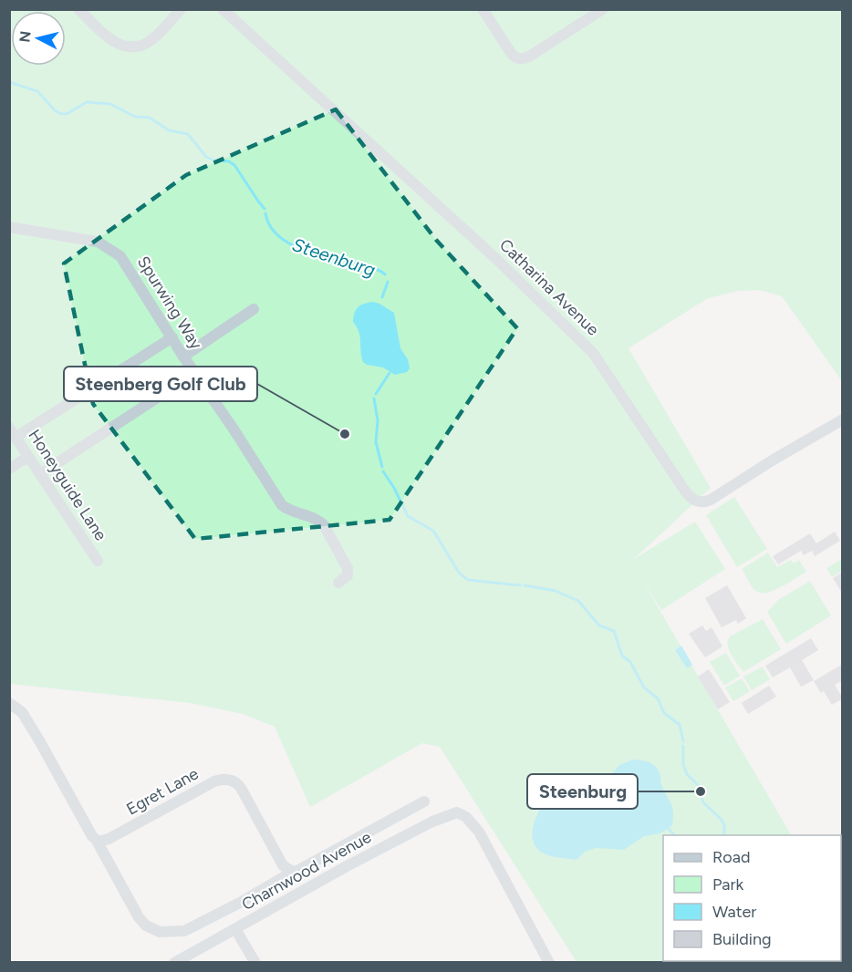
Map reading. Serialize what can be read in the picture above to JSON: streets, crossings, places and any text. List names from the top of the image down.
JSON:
{
  "streets": {
    "street": [
      "Catharina Avenue",
      "Spurwing Way",
      "Honeyguide Lane",
      "Egret Lane",
      "Charnwood Avenue"
    ]
  },
  "water": ["Steenburg"],
  "places": ["Steenberg Golf Club", "Steenburg"],
  "legend": [
    "Road",
    "Park",
    "Water",
    "Building"
  ],
  "north": "left"
}
